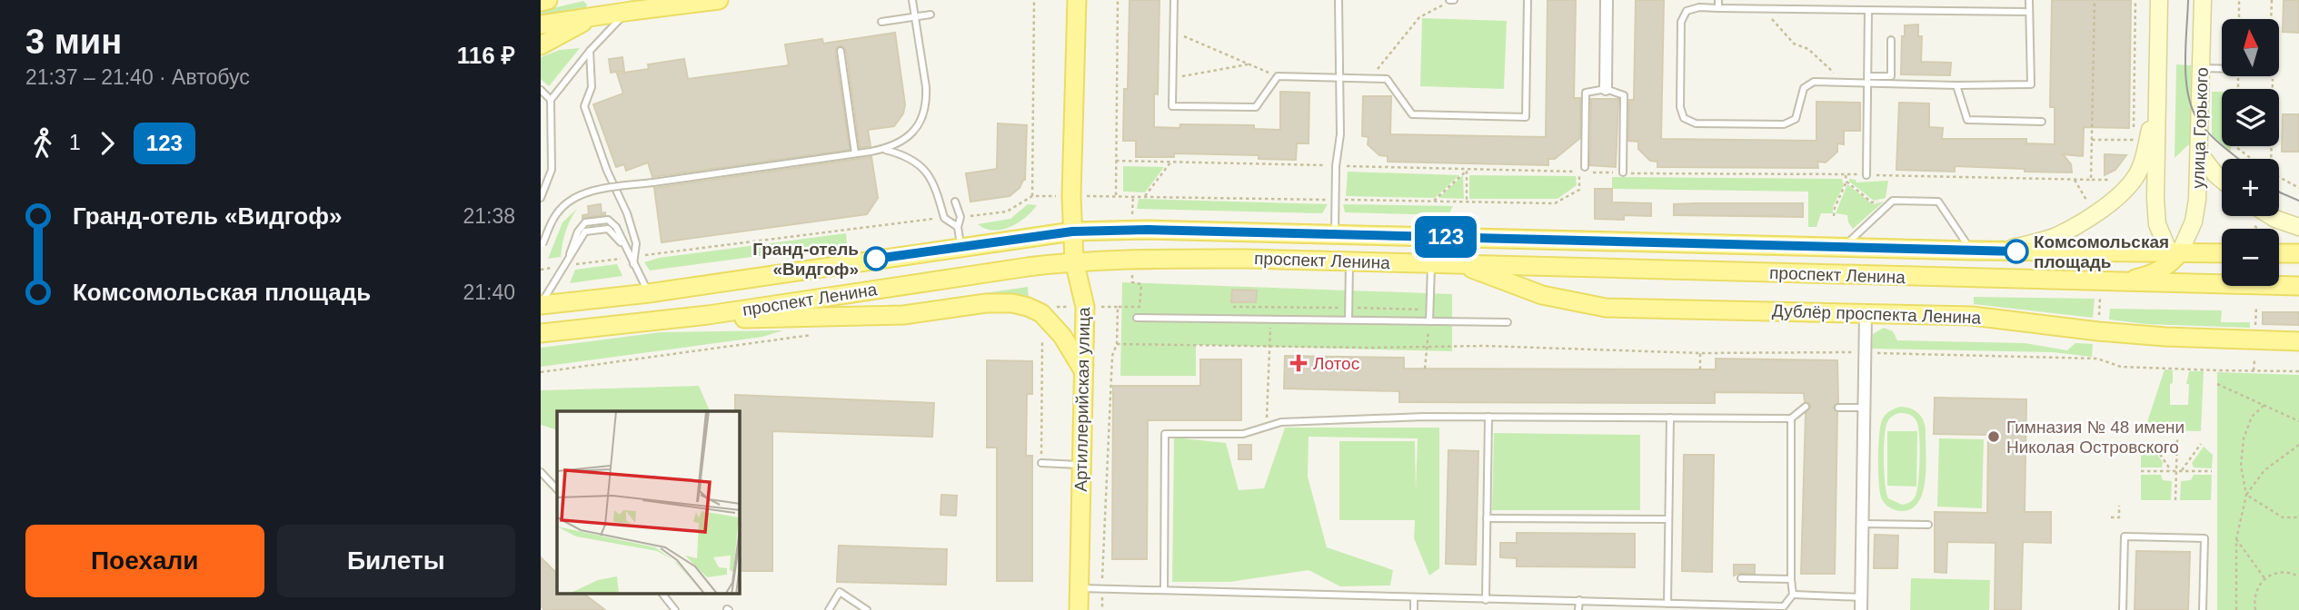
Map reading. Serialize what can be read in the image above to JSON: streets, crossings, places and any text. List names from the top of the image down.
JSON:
{
  "streets": {
    "main road": [
      "улица Горького",
      "проспект Ленина",
      "Дублёр проспекта Ленина",
      "Артиллерийская улица"
    ]
  },
  "crossings": [
    ["улица Горького", "проспект Ленина"],
    ["проспект Ленина", "Дублёр проспекта Ленина"],
    ["проспект Ленина", "Артиллерийская улица"]
  ],
  "places": {
    "other": ["Комсомольская площадь", "Гранд-отель «Видгоф»", "Гимназия № 48 имени Николая Островского"],
    "health": ["Лотос"]
  },
  "lines": ["bus line 123"],
  "north": "top",
  "page": {
    "heading": ["3 мин", "21:37 – 21:40 · Автобус", "116 ₽"],
    "on_map": "123",
    "map_buttons": ["+", "−"],
    "legs": ["1", "123"],
    "list": [
      {
        "name": "Гранд-отель «Видгоф»",
        "value": "21:38"
      },
      {
        "name": "Комсомольская площадь",
        "value": "21:40"
      }
    ],
    "buttons": ["Поехали", "Билеты"]
  }
}
